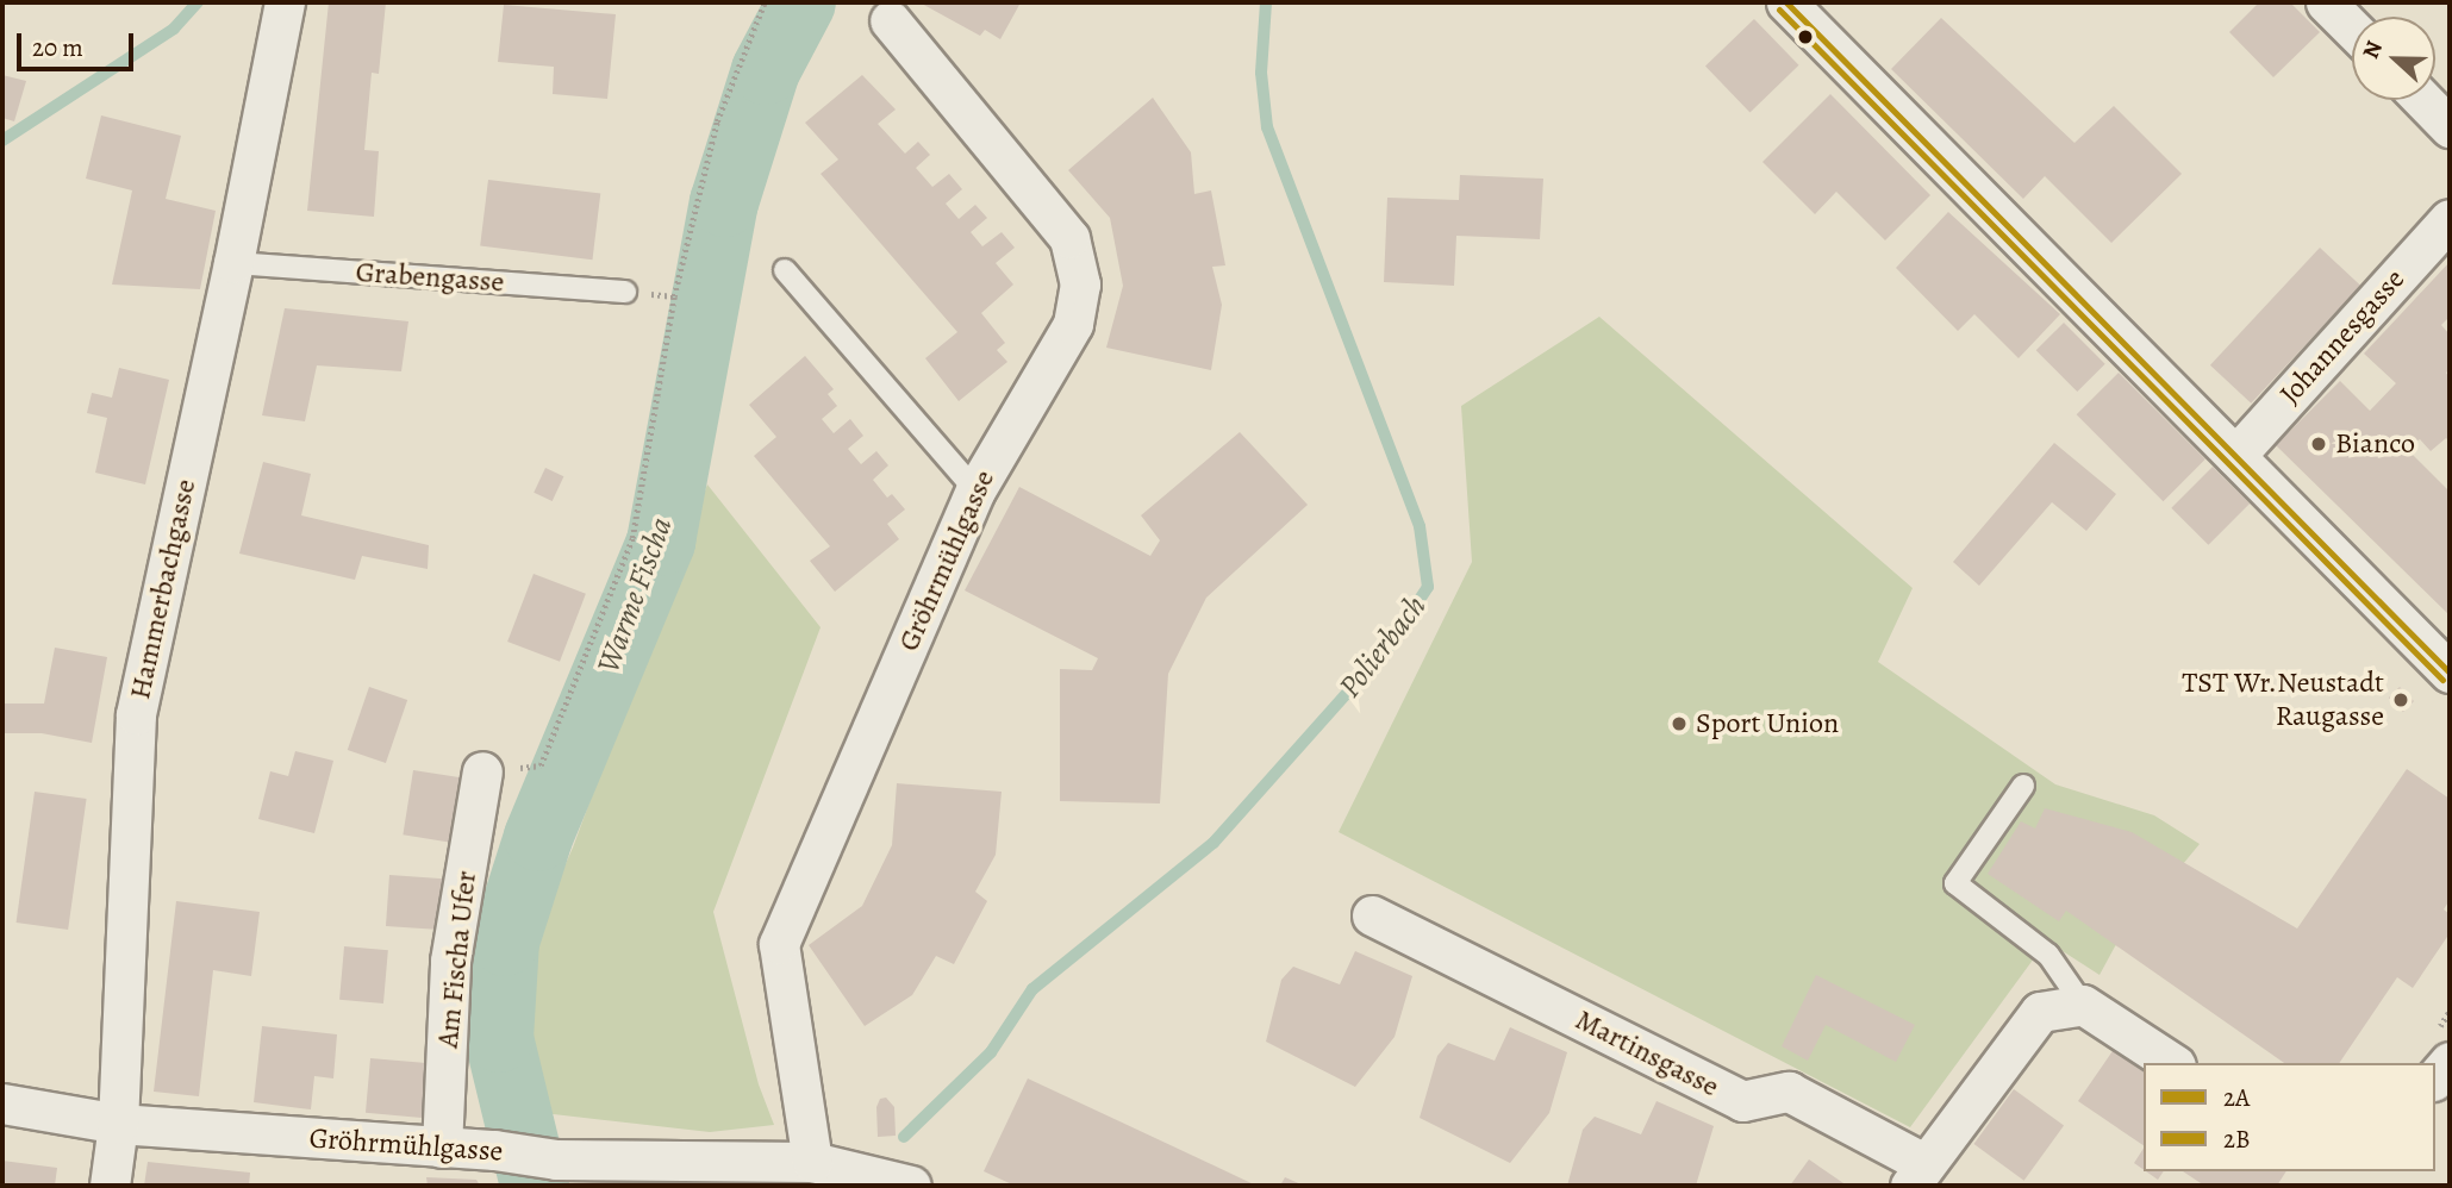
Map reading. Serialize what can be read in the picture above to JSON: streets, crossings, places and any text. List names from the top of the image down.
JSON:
{
  "streets": {
    "street": [
      "Johannesgasse",
      "Gröhrmühlgasse",
      "Hammerbachgasse",
      "Am Fischa Ufer",
      "Martinsgasse"
    ],
    "lane": ["Grabengasse"]
  },
  "crossings": [
    ["Grabengasse", "Hammerbachgasse"],
    ["Gröhrmühlgasse", "Hammerbachgasse"],
    ["Gröhrmühlgasse", "Am Fischa Ufer"]
  ],
  "water": ["Warme Fischa", "Polierbach"],
  "places": ["Bianco", "TST Wr.Neustadt Raugasse", "Sport Union"],
  "lines": ["transit line 2A", "transit line 2B"],
  "legend": ["2A", "2B"],
  "scale_bar": "20 m",
  "north": "left"
}
